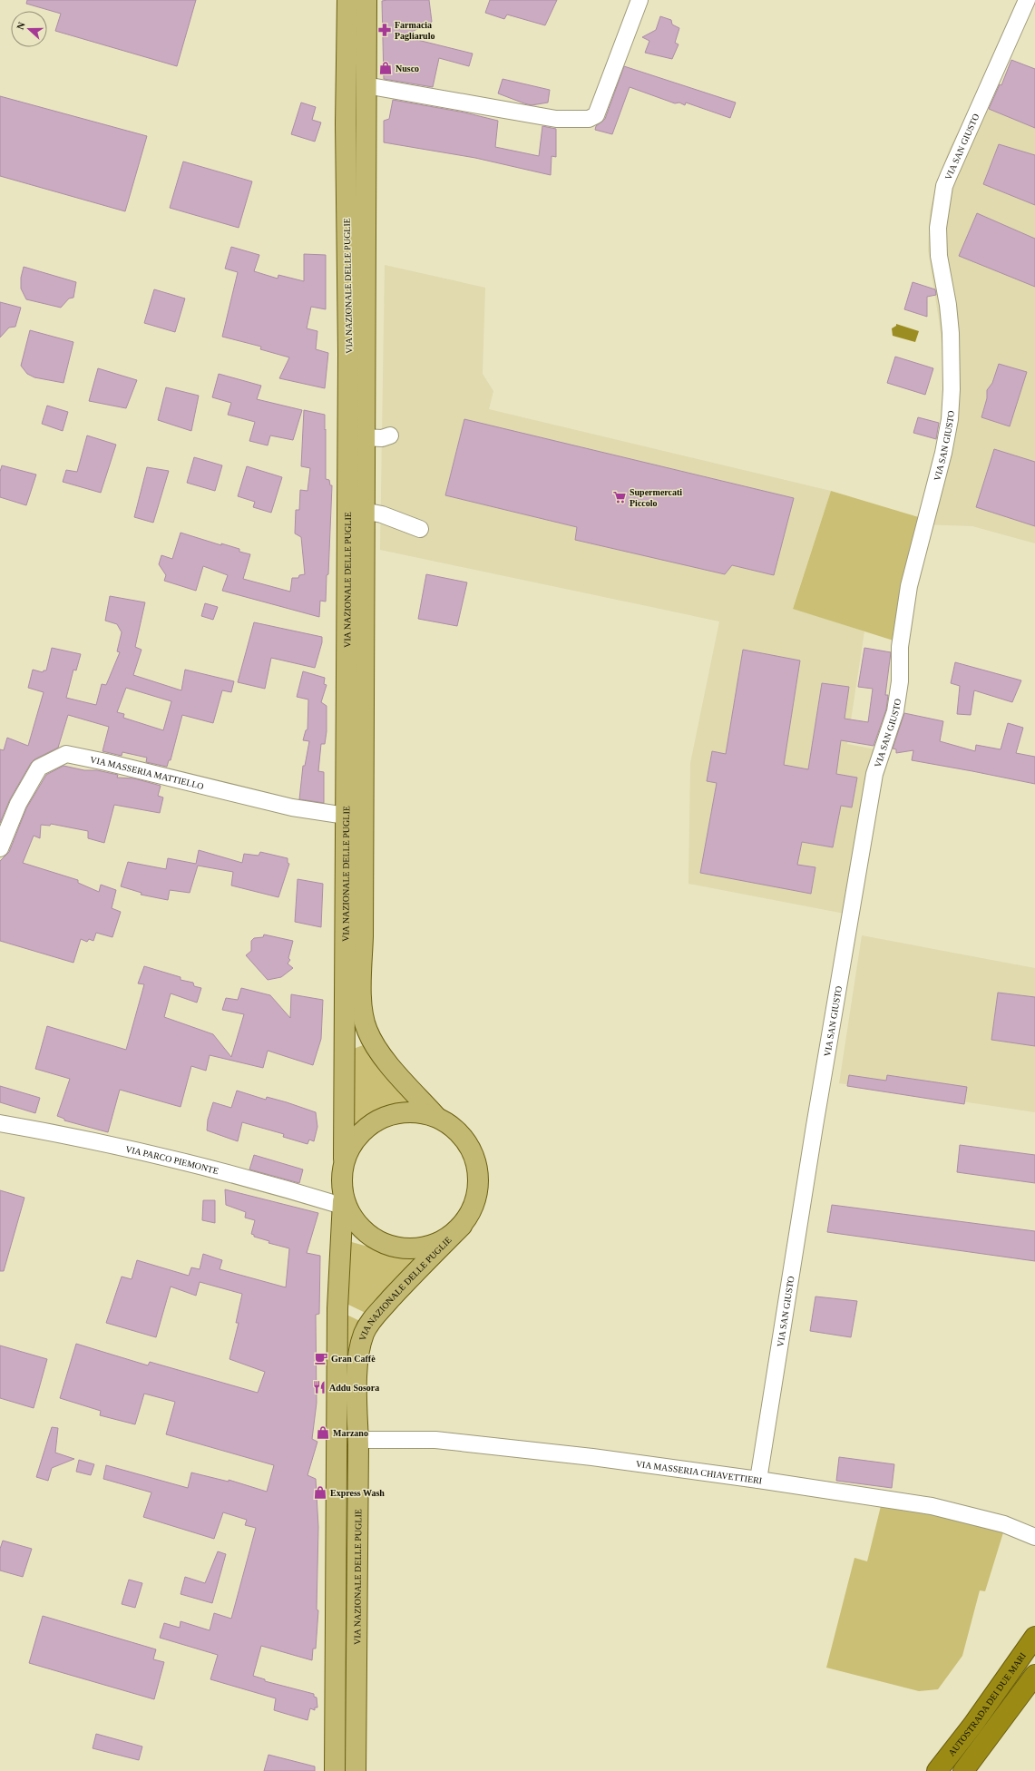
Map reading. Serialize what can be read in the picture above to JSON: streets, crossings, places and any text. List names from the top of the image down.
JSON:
{
  "streets": {
    "highway": ["AUTOSTRADA DEI DUE MARI"],
    "main road": ["VIA NAZIONALE DELLE PUGLIE"],
    "street": [
      "VIA SAN GIUSTO",
      "VIA MASSERIA MATTIELLO",
      "VIA PARCO PIEMONTE",
      "VIA MASSERIA CHIAVETTIERI"
    ]
  },
  "crossings": [
    ["VIA SAN GIUSTO", "VIA MASSERIA CHIAVETTIERI"],
    ["VIA NAZIONALE DELLE PUGLIE", "VIA MASSERIA MATTIELLO"],
    ["VIA NAZIONALE DELLE PUGLIE", "VIA PARCO PIEMONTE"],
    ["VIA NAZIONALE DELLE PUGLIE", "VIA MASSERIA CHIAVETTIERI"]
  ],
  "places": {
    "pharmacy": ["Farmacia Pagliarulo"],
    "shop": ["Nusco", "Marzano", "Express Wash"],
    "supermarket": ["Supermercati Piccolo"],
    "cafe": ["Gran Caffè"],
    "restaurant": ["Addu Sosora"]
  },
  "north": "left"
}
